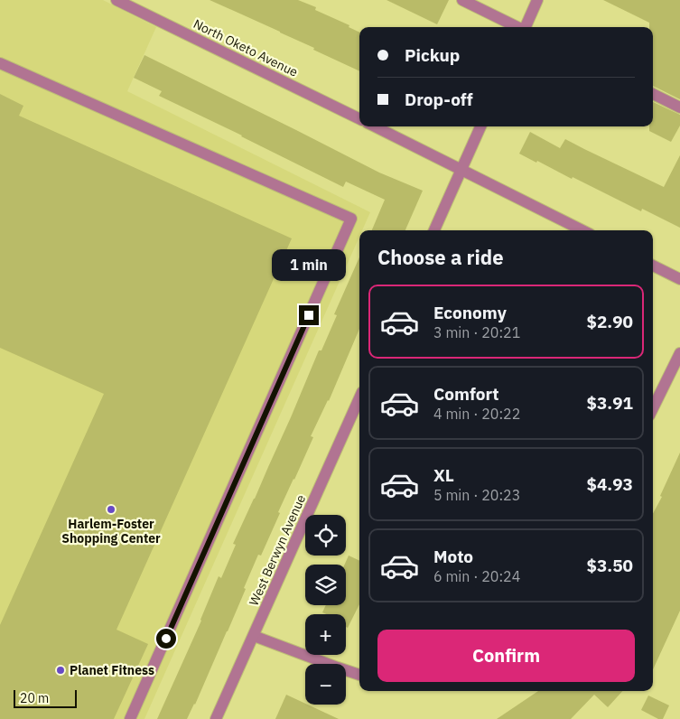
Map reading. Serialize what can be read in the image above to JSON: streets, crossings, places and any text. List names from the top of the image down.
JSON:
{
  "streets": {
    "street": ["North Oketo Avenue", "West Berwyn Avenue"]
  },
  "places": ["Harlem-Foster Shopping Center", "Planet Fitness"],
  "scale_bar": "20 m",
  "page": {
    "banner": ["Pickup", "Drop-off"],
    "heading": "Choose a ride",
    "bubble": "1 min",
    "list": [
      {
        "name": "Economy",
        "note": "3 min · 20:21",
        "value": "$2.90"
      },
      {
        "name": "Comfort",
        "note": "4 min · 20:22",
        "value": "$3.91"
      },
      {
        "name": "XL",
        "note": "5 min · 20:23",
        "value": "$4.93"
      },
      {
        "name": "Moto",
        "note": "6 min · 20:24",
        "value": "$3.50"
      }
    ],
    "map_buttons": ["+", "−"],
    "buttons": "Confirm",
    "scale": "20 m"
  }
}
